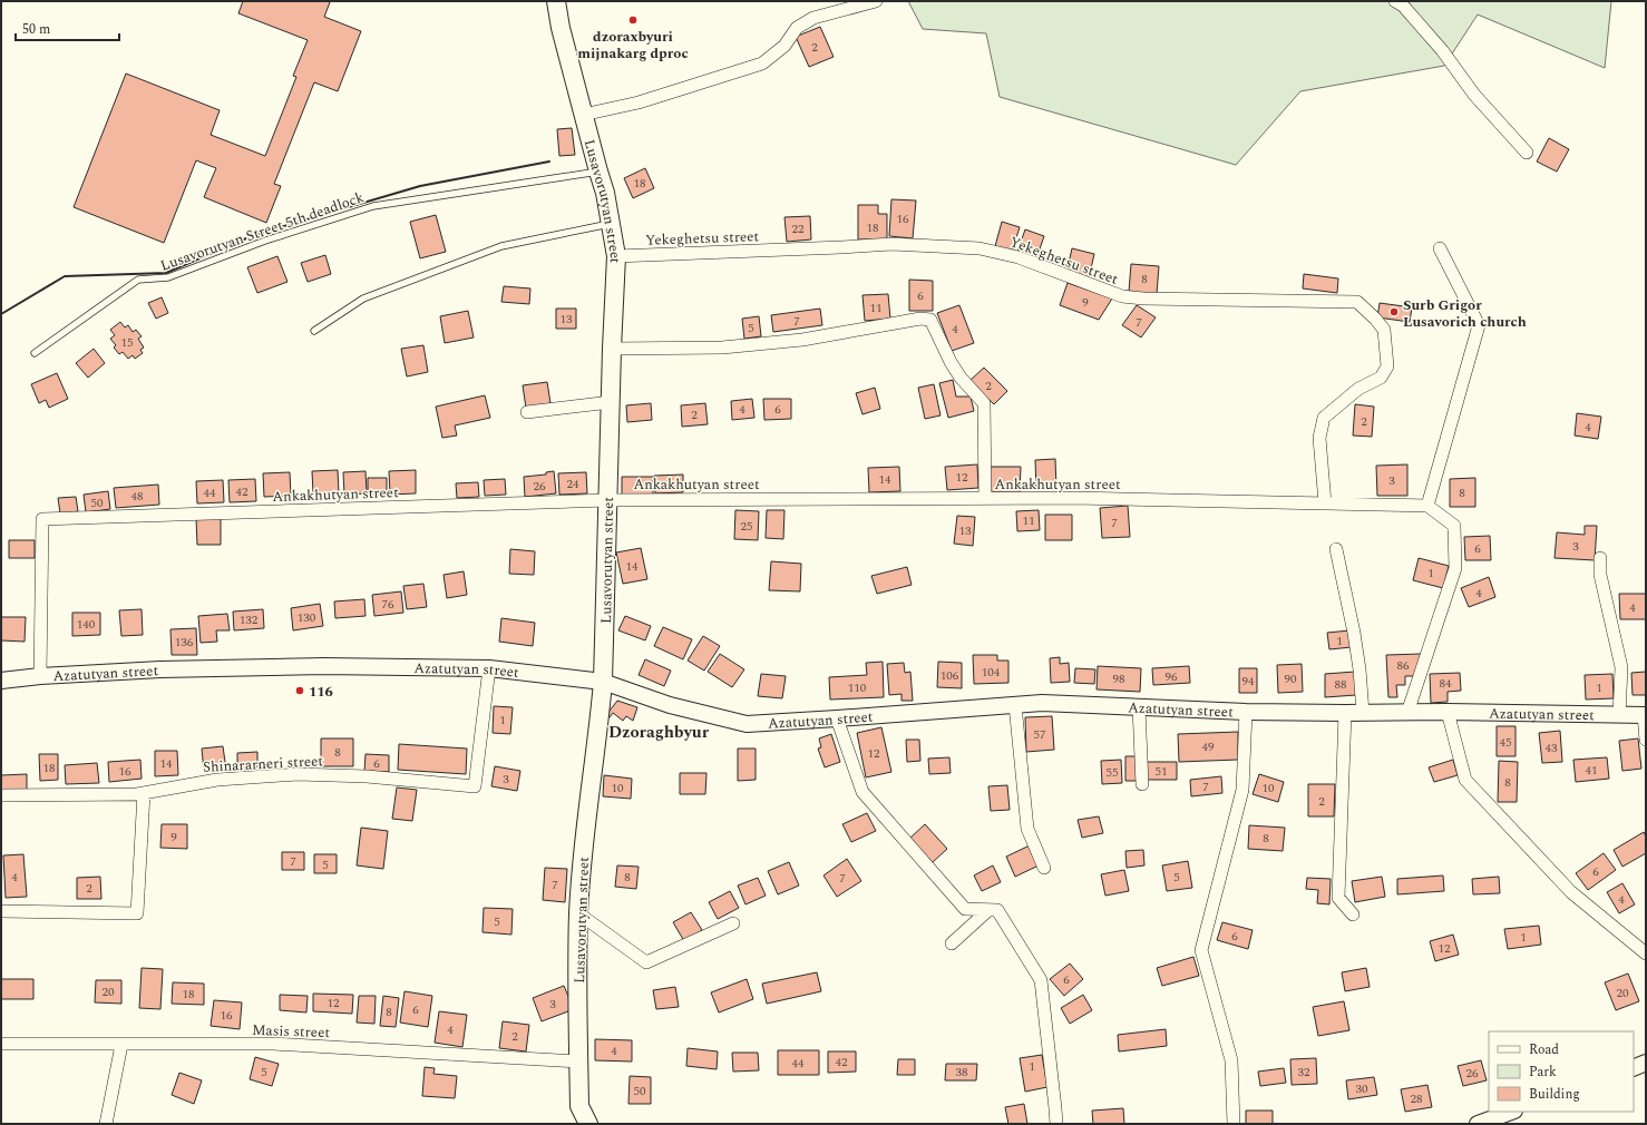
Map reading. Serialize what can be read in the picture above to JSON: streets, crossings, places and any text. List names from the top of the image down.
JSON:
{
  "streets": {
    "main road": ["Lusavorutyan street"],
    "street": [
      "Yekeghetsu street",
      "Ankakhutyan street",
      "Azatutyan street",
      "Shinararneri street",
      "Masis street"
    ],
    "lane": ["Lusavorutyan Street 5th deadlock"]
  },
  "crossings": [
    ["Lusavorutyan street", "Lusavorutyan Street 5th deadlock"],
    ["Lusavorutyan street", "Yekeghetsu street"],
    ["Lusavorutyan street", "Ankakhutyan street"],
    ["Lusavorutyan street", "Azatutyan street"],
    ["Lusavorutyan street", "Masis street"],
    ["Yekeghetsu street", "Ankakhutyan street"],
    ["Ankakhutyan street", "Azatutyan street"],
    ["Azatutyan street", "Shinararneri street"]
  ],
  "districts": ["Dzoraghbyur"],
  "places": ["dzoraxbyuri mijnakarg dproc", "Surb Grigor Lusavorich church", "116"],
  "house_numbers": [
    "2",
    "18",
    "16",
    "18",
    "22",
    "8",
    "6",
    "9",
    "11",
    "13",
    "7",
    "7",
    "5",
    "4",
    "15",
    "2",
    "4",
    "6",
    "2",
    "2",
    "4",
    "12",
    "14",
    "3",
    "24",
    "26",
    "42",
    "44",
    "8",
    "48",
    "50",
    "11",
    "7",
    "25",
    "13",
    "3",
    "6",
    "14",
    "1",
    "4",
    "76",
    "4",
    "130",
    "132",
    "140",
    "1",
    "136",
    "86",
    "104",
    "106",
    "96",
    "98",
    "90",
    "94",
    "84",
    "88",
    "110",
    "1",
    "1",
    "57",
    "45",
    "49",
    "43",
    "8",
    "12",
    "14",
    "6",
    "18",
    "41",
    "16",
    "51",
    "55",
    "3",
    "8",
    "7",
    "10",
    "10",
    "2",
    "9",
    "8",
    "7",
    "5",
    "6",
    "4",
    "8",
    "5",
    "7",
    "7",
    "2",
    "4",
    "5",
    "6",
    "1",
    "12",
    "6",
    "20",
    "20",
    "18",
    "12",
    "3",
    "6",
    "8",
    "16",
    "4",
    "2",
    "4",
    "42",
    "44",
    "1",
    "5",
    "38",
    "32",
    "26",
    "30",
    "50",
    "28"
  ],
  "legend": ["Road", "Park", "Building"],
  "scale_bar": "50 m"
}
